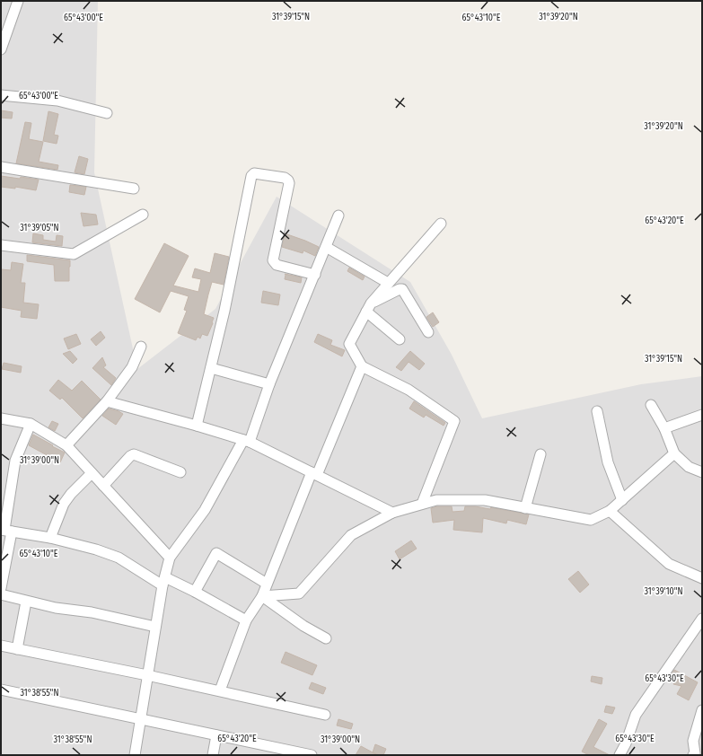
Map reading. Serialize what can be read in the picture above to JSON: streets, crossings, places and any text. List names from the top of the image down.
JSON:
{
  "coordinates": [
    "31°39'15\"N",
    "31°39'20\"N",
    "65°43'00\"E",
    "65°43'10\"E",
    "65°43'20\"E",
    "31°39'05\"N",
    "31°39'00\"N",
    "31°39'10\"N",
    "65°43'30\"E",
    "31°38'55\"N"
  ]
}
